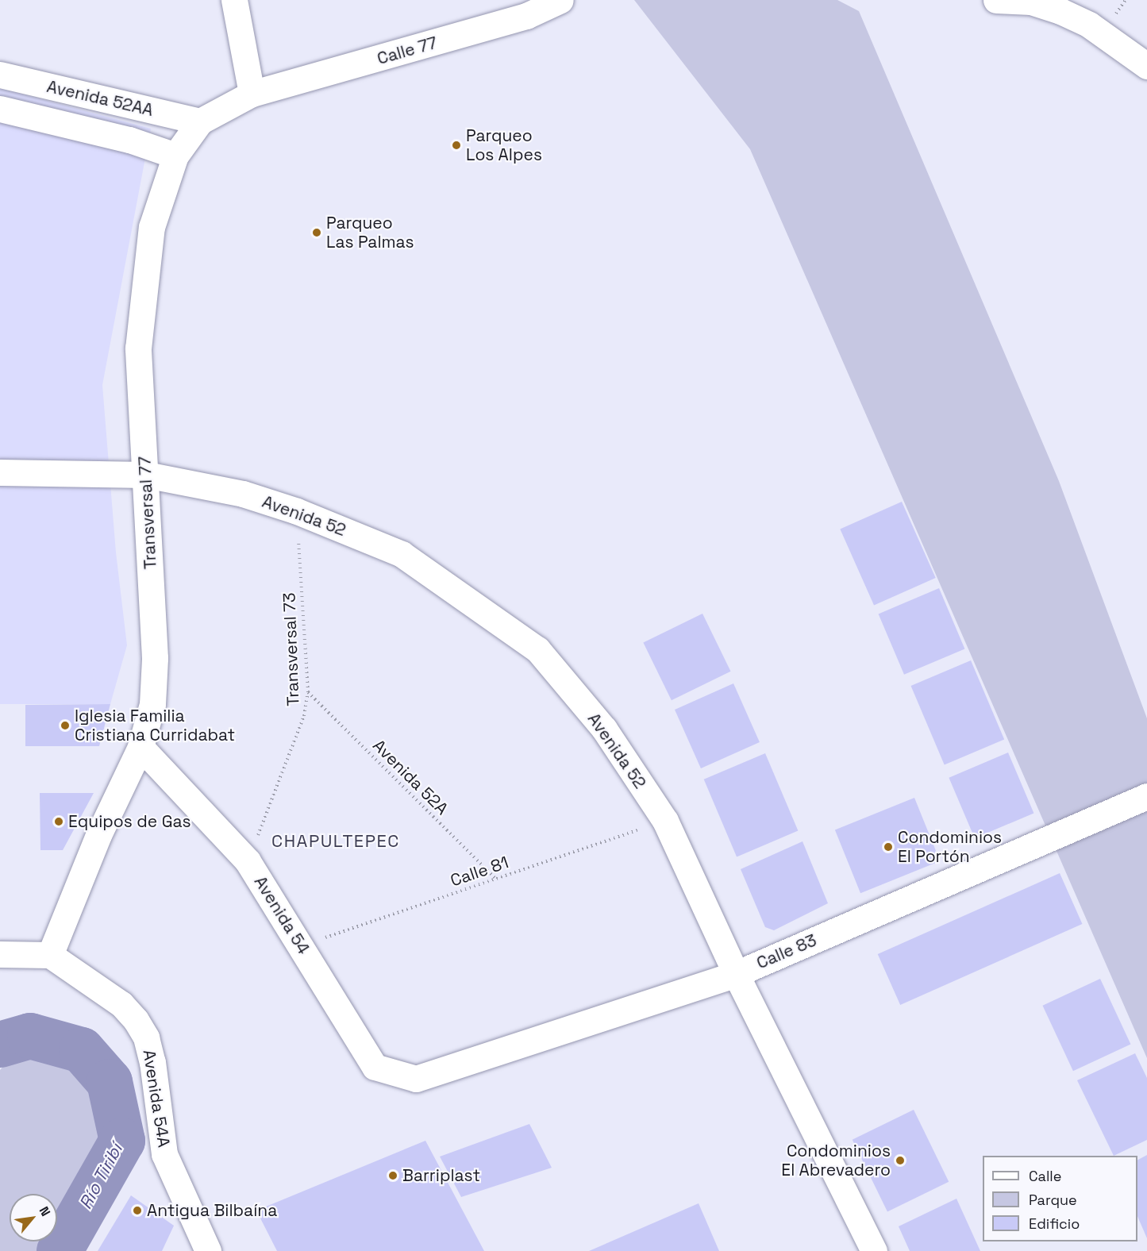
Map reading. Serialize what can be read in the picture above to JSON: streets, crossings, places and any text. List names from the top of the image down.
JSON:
{
  "streets": {
    "street": [
      "Calle 77",
      "Avenida 52AA",
      "Transversal 77",
      "Avenida 52",
      "Avenida 54",
      "Calle 83",
      "Avenida 54A"
    ],
    "path": ["Transversal 73", "Avenida 52A", "Calle 81"]
  },
  "crossings": [
    ["Calle 77", "Transversal 77"],
    ["Avenida 52AA", "Transversal 77"],
    ["Transversal 77", "Avenida 52"],
    ["Transversal 77", "Avenida 54"],
    ["Transversal 77", "Avenida 54A"],
    ["Avenida 52", "Transversal 73"],
    ["Avenida 52", "Calle 81"],
    ["Avenida 52", "Calle 83"],
    ["Transversal 73", "Avenida 52A"],
    ["Transversal 73", "Avenida 54"],
    ["Avenida 52A", "Calle 81"],
    ["Calle 81", "Avenida 54"],
    ["Avenida 54", "Calle 83"]
  ],
  "districts": ["CHAPULTEPEC"],
  "water": ["Río Tiribí"],
  "places": [
    "Parqueo Los Alpes",
    "Parqueo Las Palmas",
    "Iglesia Familia Cristiana Curridabat",
    "Equipos de Gas",
    "Condominios El Portón",
    "Condominios El Abrevadero",
    "Barriplast",
    "Antigua Bilbaína"
  ],
  "legend": ["Calle", "Parque", "Edificio"],
  "north": "top right"
}
